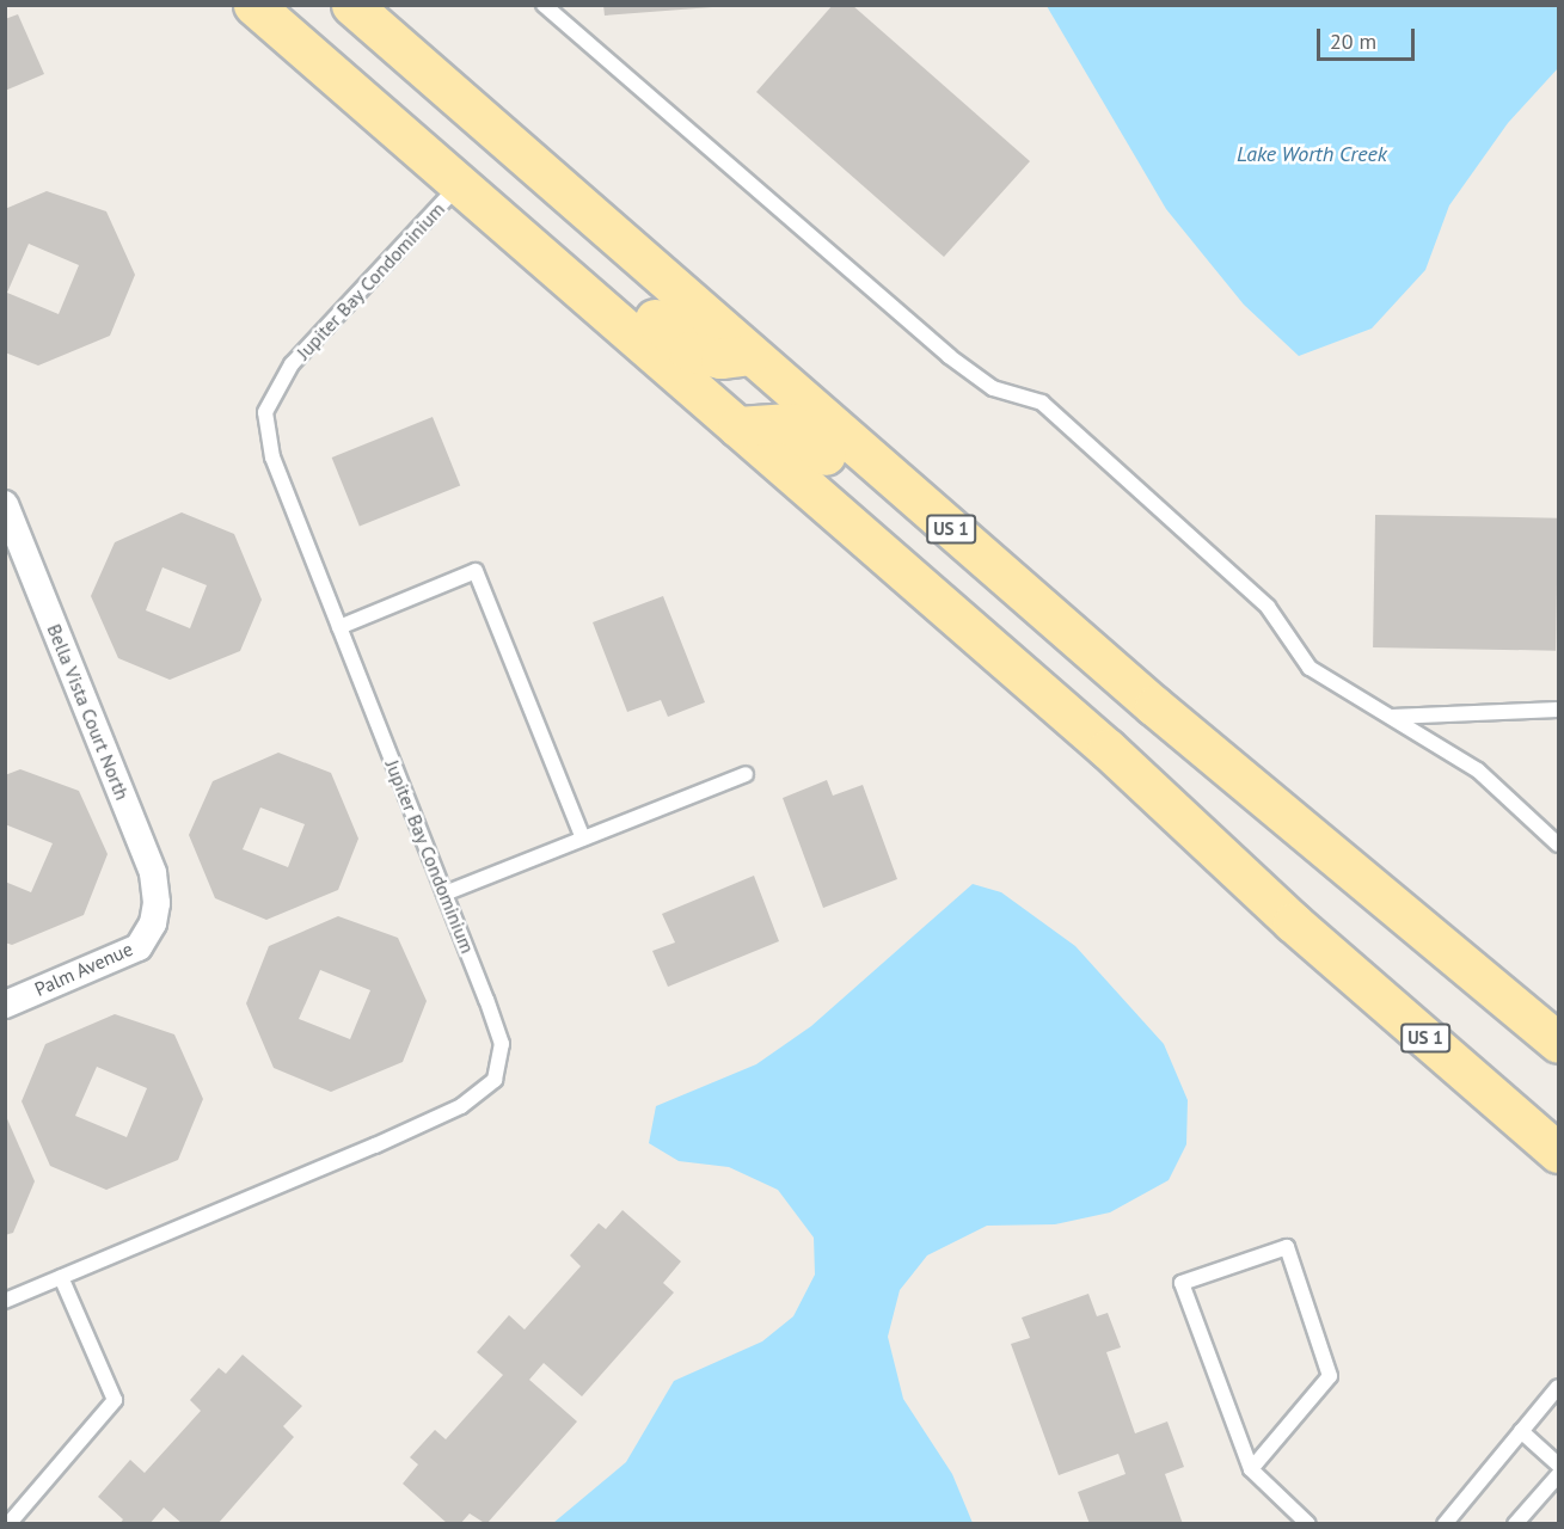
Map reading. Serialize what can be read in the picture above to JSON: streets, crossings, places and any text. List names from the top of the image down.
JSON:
{
  "streets": {
    "main road": ["US 1"],
    "street": ["Bella Vista Court North", "Palm Avenue"],
    "lane": ["Jupiter Bay Condominium"]
  },
  "crossings": [
    ["Jupiter Bay Condominium", "US 1"],
    ["Bella Vista Court North", "Palm Avenue"]
  ],
  "water": ["Lake Worth Creek"],
  "scale_bar": "20 m"
}
